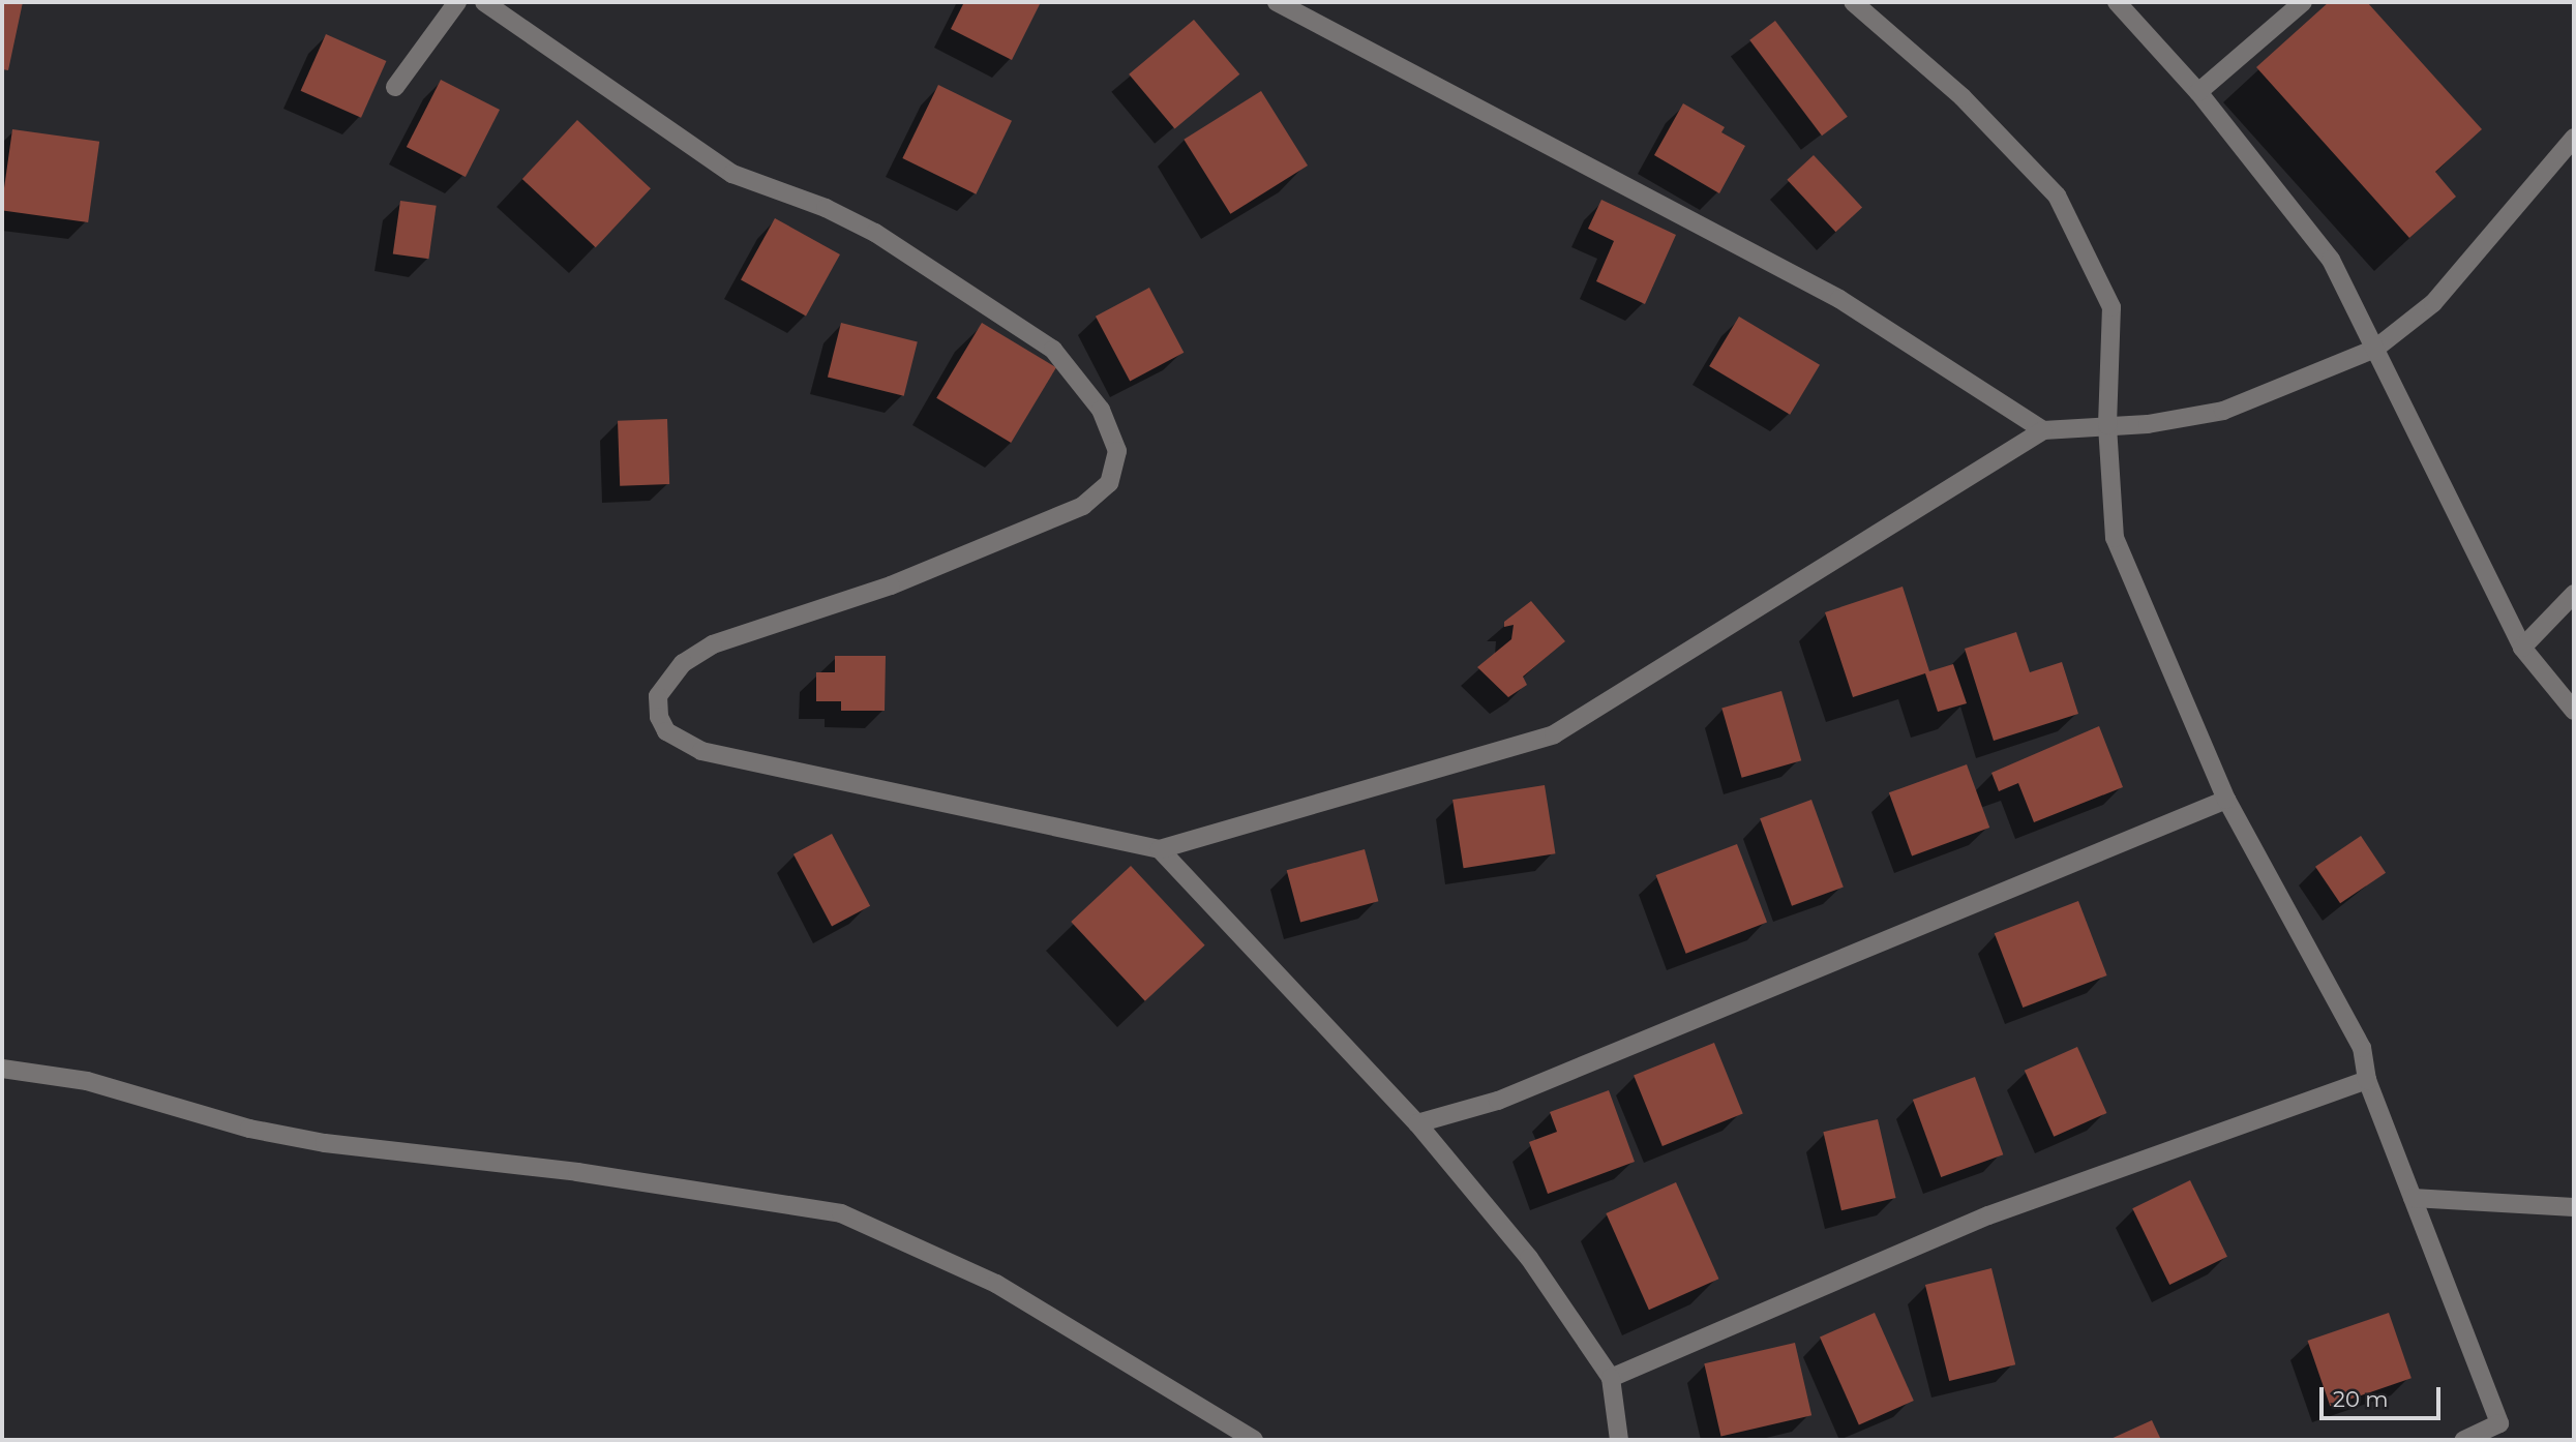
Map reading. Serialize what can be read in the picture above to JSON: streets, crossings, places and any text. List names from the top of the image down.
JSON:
{
  "scale_bar": "20 m"
}
